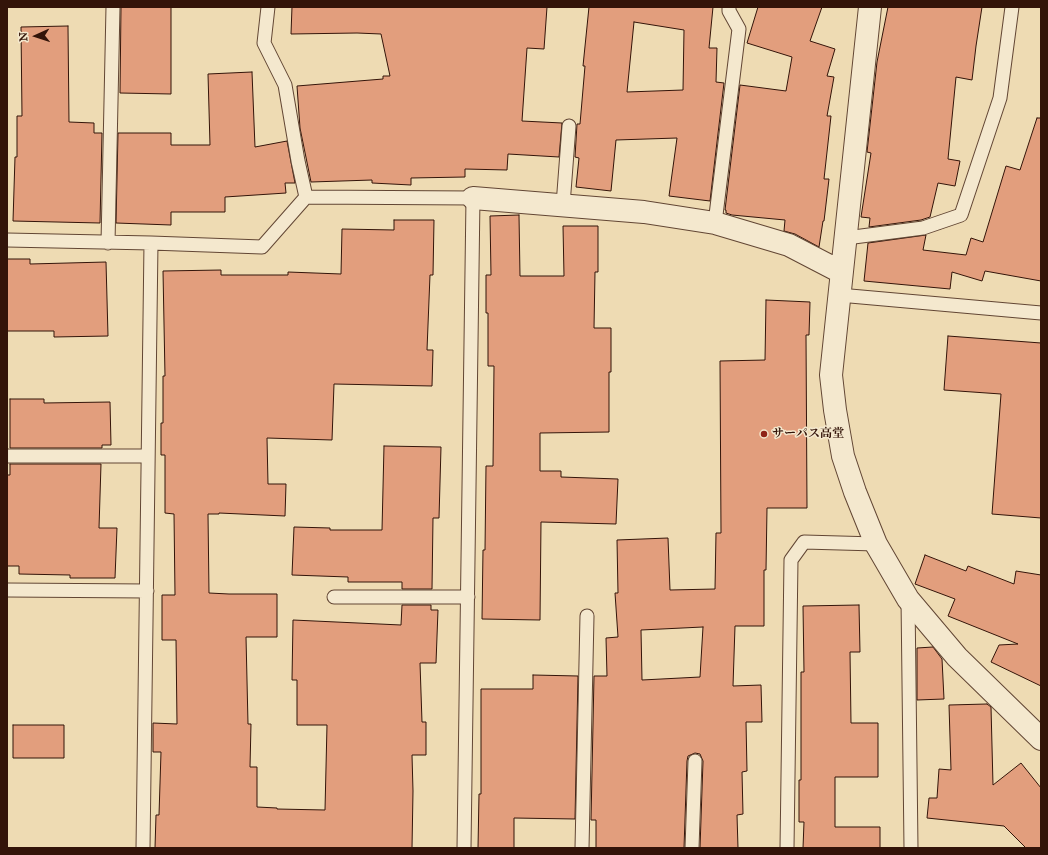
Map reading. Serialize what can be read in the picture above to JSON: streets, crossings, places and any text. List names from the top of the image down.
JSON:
{
  "places": ["サーパス高堂"],
  "north": "left"
}
